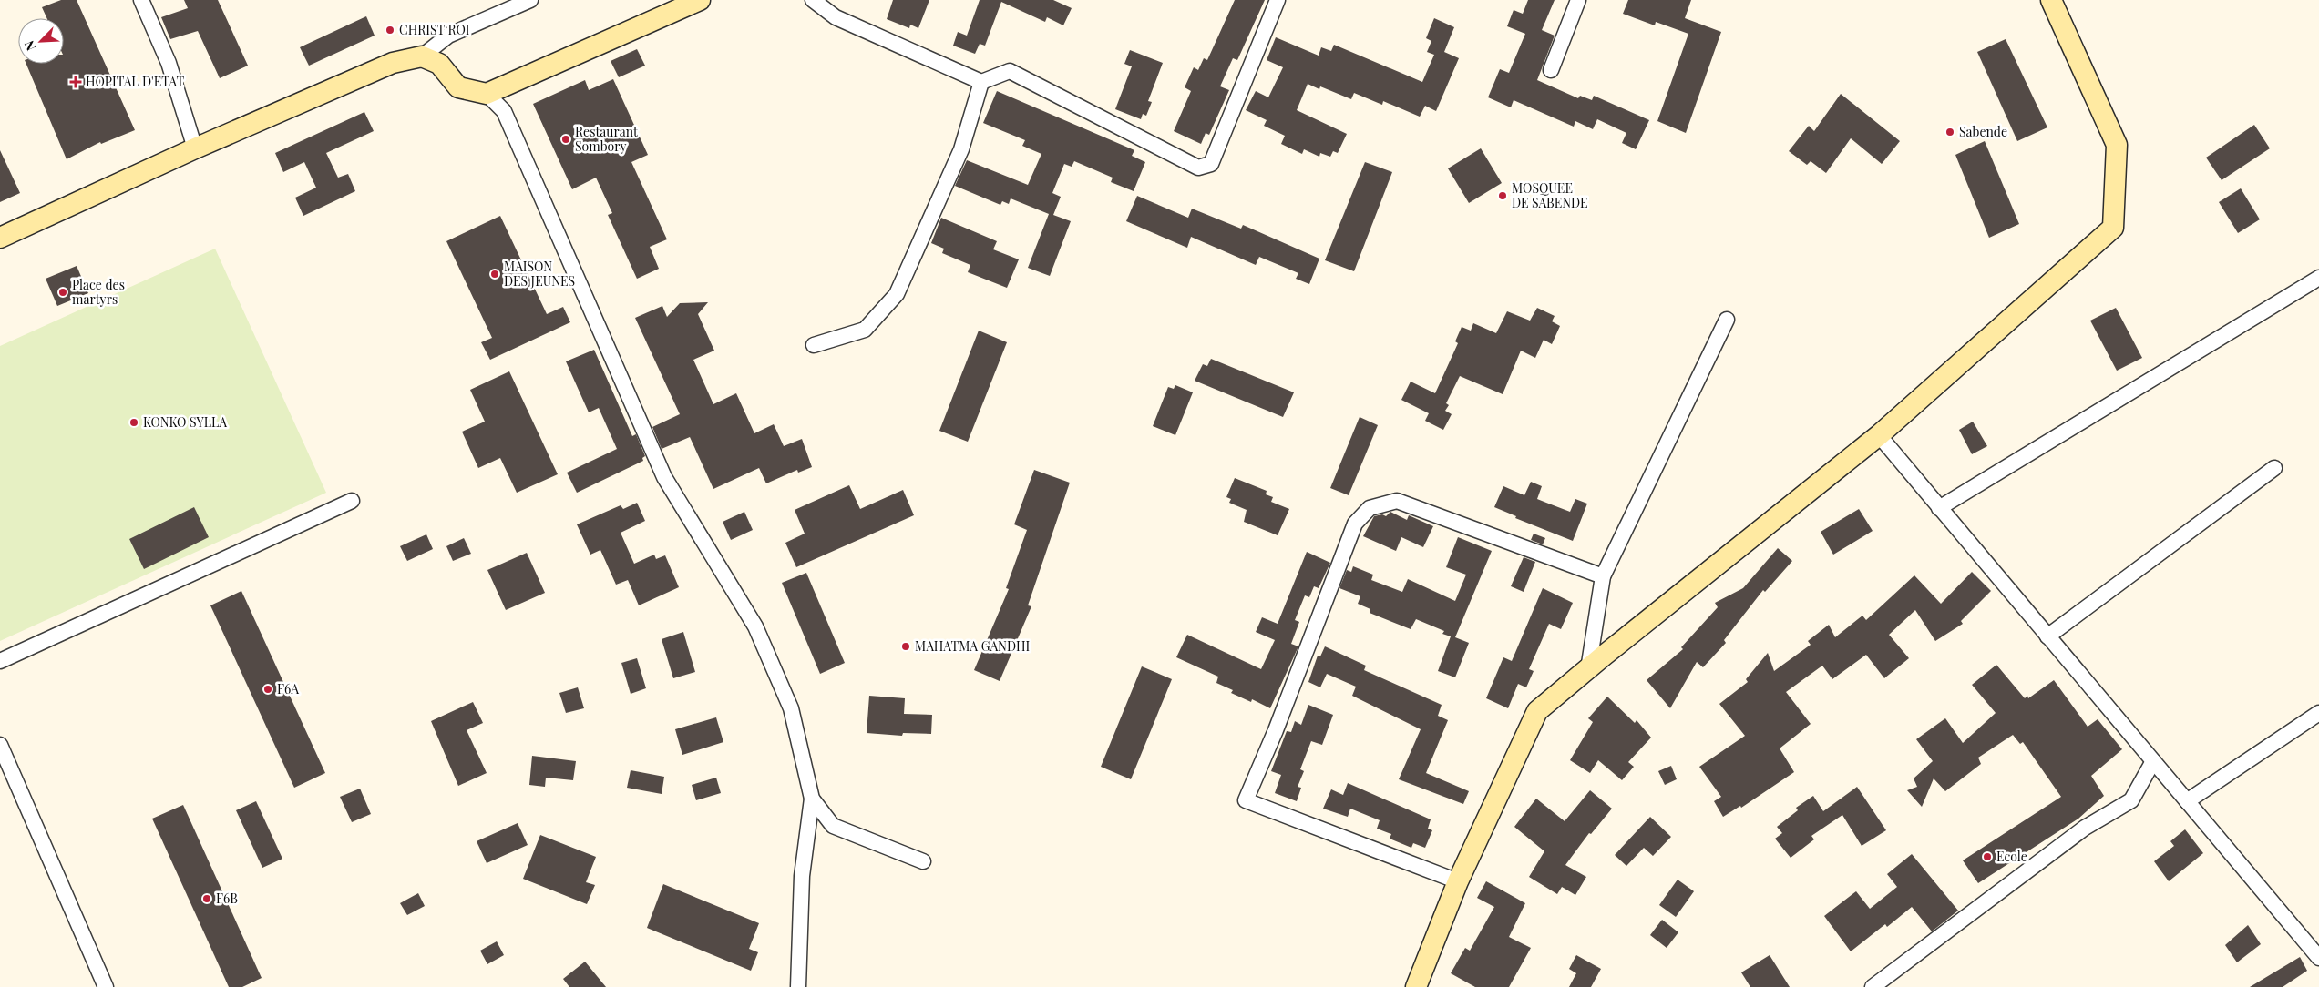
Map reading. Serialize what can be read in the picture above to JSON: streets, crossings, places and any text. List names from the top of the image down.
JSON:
{
  "places": {
    "other": [
      "CHRIST ROI",
      "Sabende",
      "Restaurant Sombory",
      "MOSQUEE DE SABENDE",
      "MAISON DES JEUNES",
      "Place des martyrs",
      "KONKO SYLLA",
      "MAHATMA GANDHI",
      "F6A",
      "Ecole",
      "F6B"
    ],
    "health": ["HOPITAL D'ETAT"]
  },
  "north": "bottom left"
}
